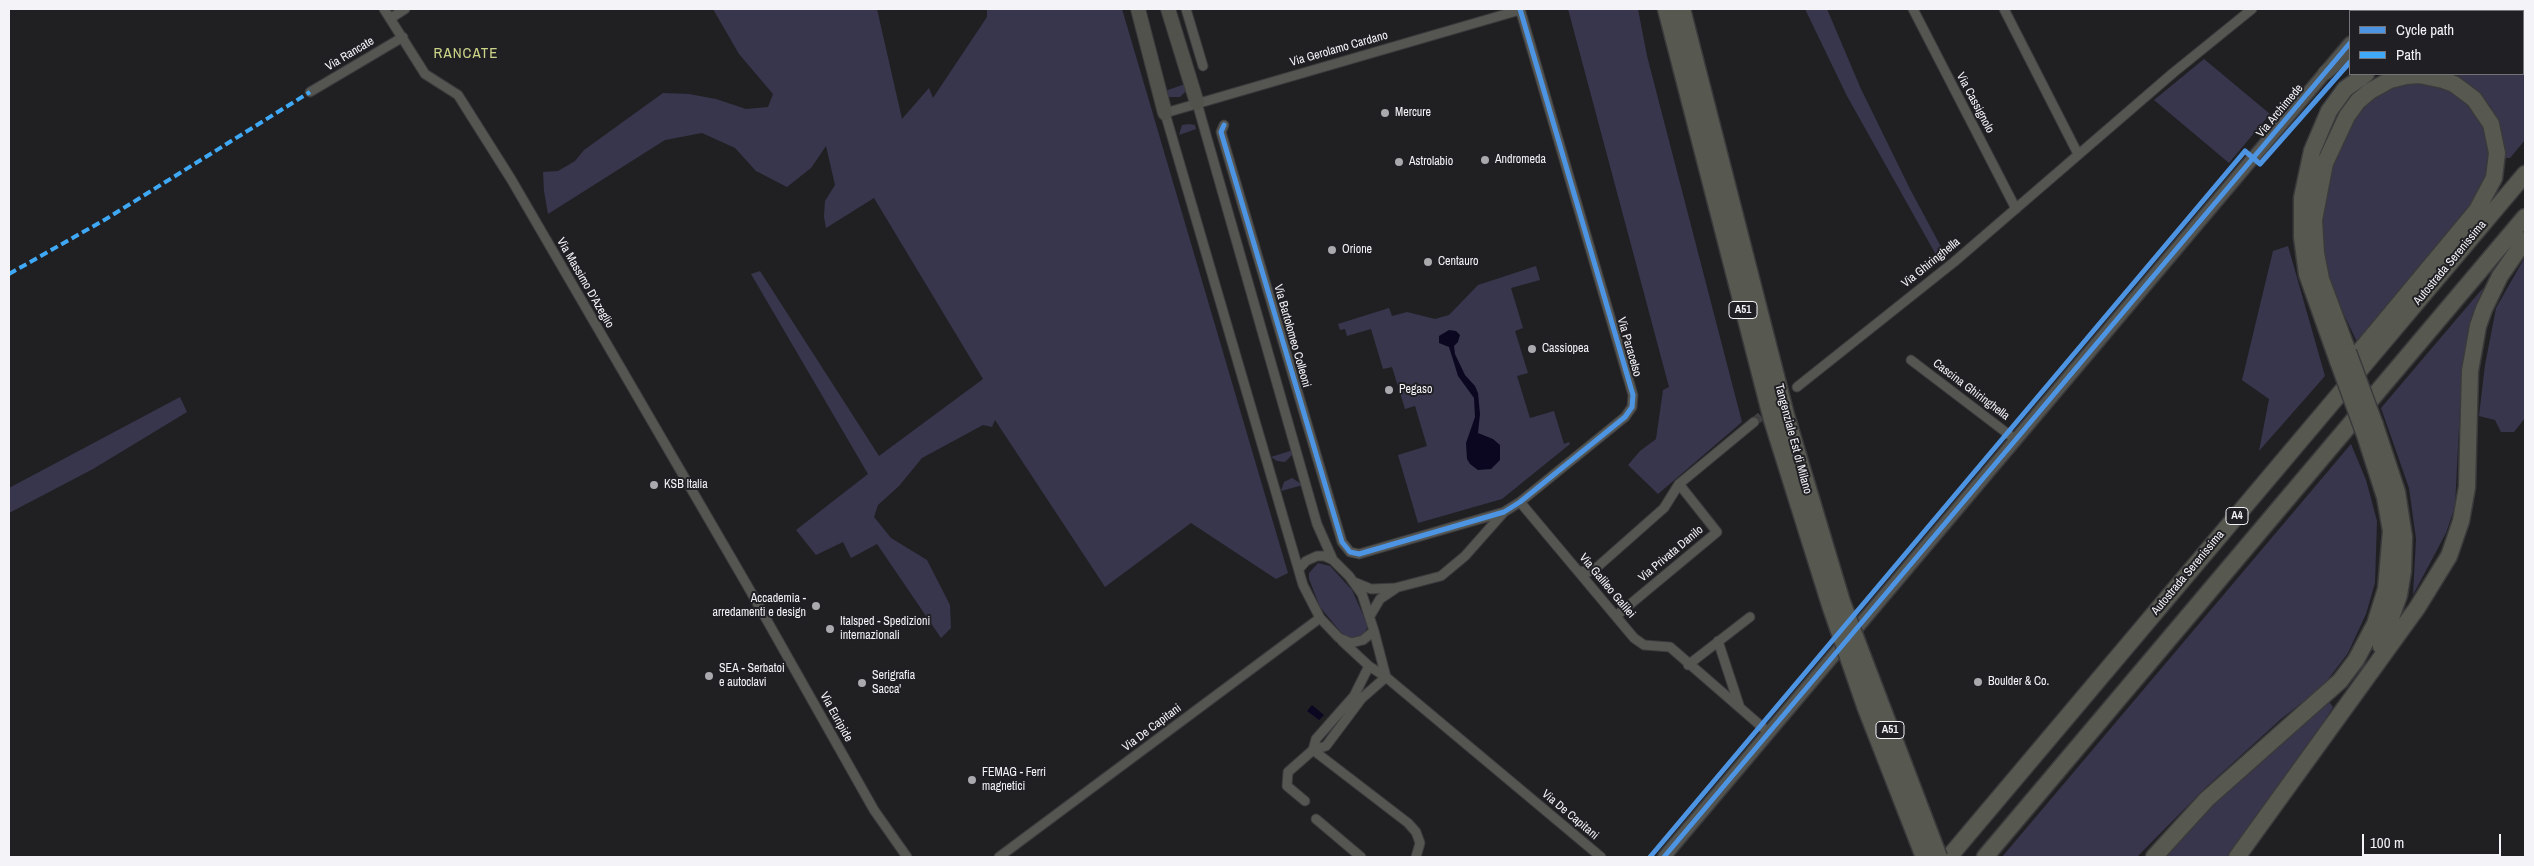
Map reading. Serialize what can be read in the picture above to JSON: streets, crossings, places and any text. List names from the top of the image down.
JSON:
{
  "streets": {
    "highway": [
      "Autostrada Serenissima",
      "A51",
      "Tangenziale Est di Milano",
      "A4"
    ],
    "street": [
      "Via Gerolamo Cardano",
      "Via Rancate",
      "Via Cassignolo",
      "Via Archimede",
      "Via Ghiringhella",
      "Via Massimo D'Azeglio",
      "Via Bartolomeo Colleoni",
      "Via Paracelso",
      "Cascina Ghiringhella",
      "Via Privata Danilo",
      "Via Galileo Galilei",
      "Via Euripide",
      "Via De Capitani"
    ]
  },
  "crossings": [
    ["Via Gerolamo Cardano", "Via Paracelso"],
    ["Via Rancate", "Via Massimo D'Azeglio"],
    ["Via Cassignolo", "Via Ghiringhella"],
    ["Via Archimede", "Cascina Ghiringhella"],
    ["Via Archimede", "Via Galileo Galilei"],
    ["Via Massimo D'Azeglio", "Via Euripide"],
    ["Via Bartolomeo Colleoni", "Via Paracelso"],
    ["Via Paracelso", "Via Galileo Galilei"],
    ["Via Privata Danilo", "Via Galileo Galilei"]
  ],
  "districts": ["RANCATE"],
  "places": [
    "Mercure",
    "Andromeda",
    "Astrolabio",
    "Orione",
    "Centauro",
    "Cassiopea",
    "Pegaso",
    "KSB Italia",
    "Accademia - arredamenti e design",
    "Italsped - Spedizioni internazionali",
    "SEA - Serbatoi e autoclavi",
    "Boulder & Co.",
    "Serigrafia Sacca'",
    "FEMAG - Ferri magnetici"
  ],
  "legend": ["Cycle path", "Path"],
  "scale_bar": "100 m"
}
